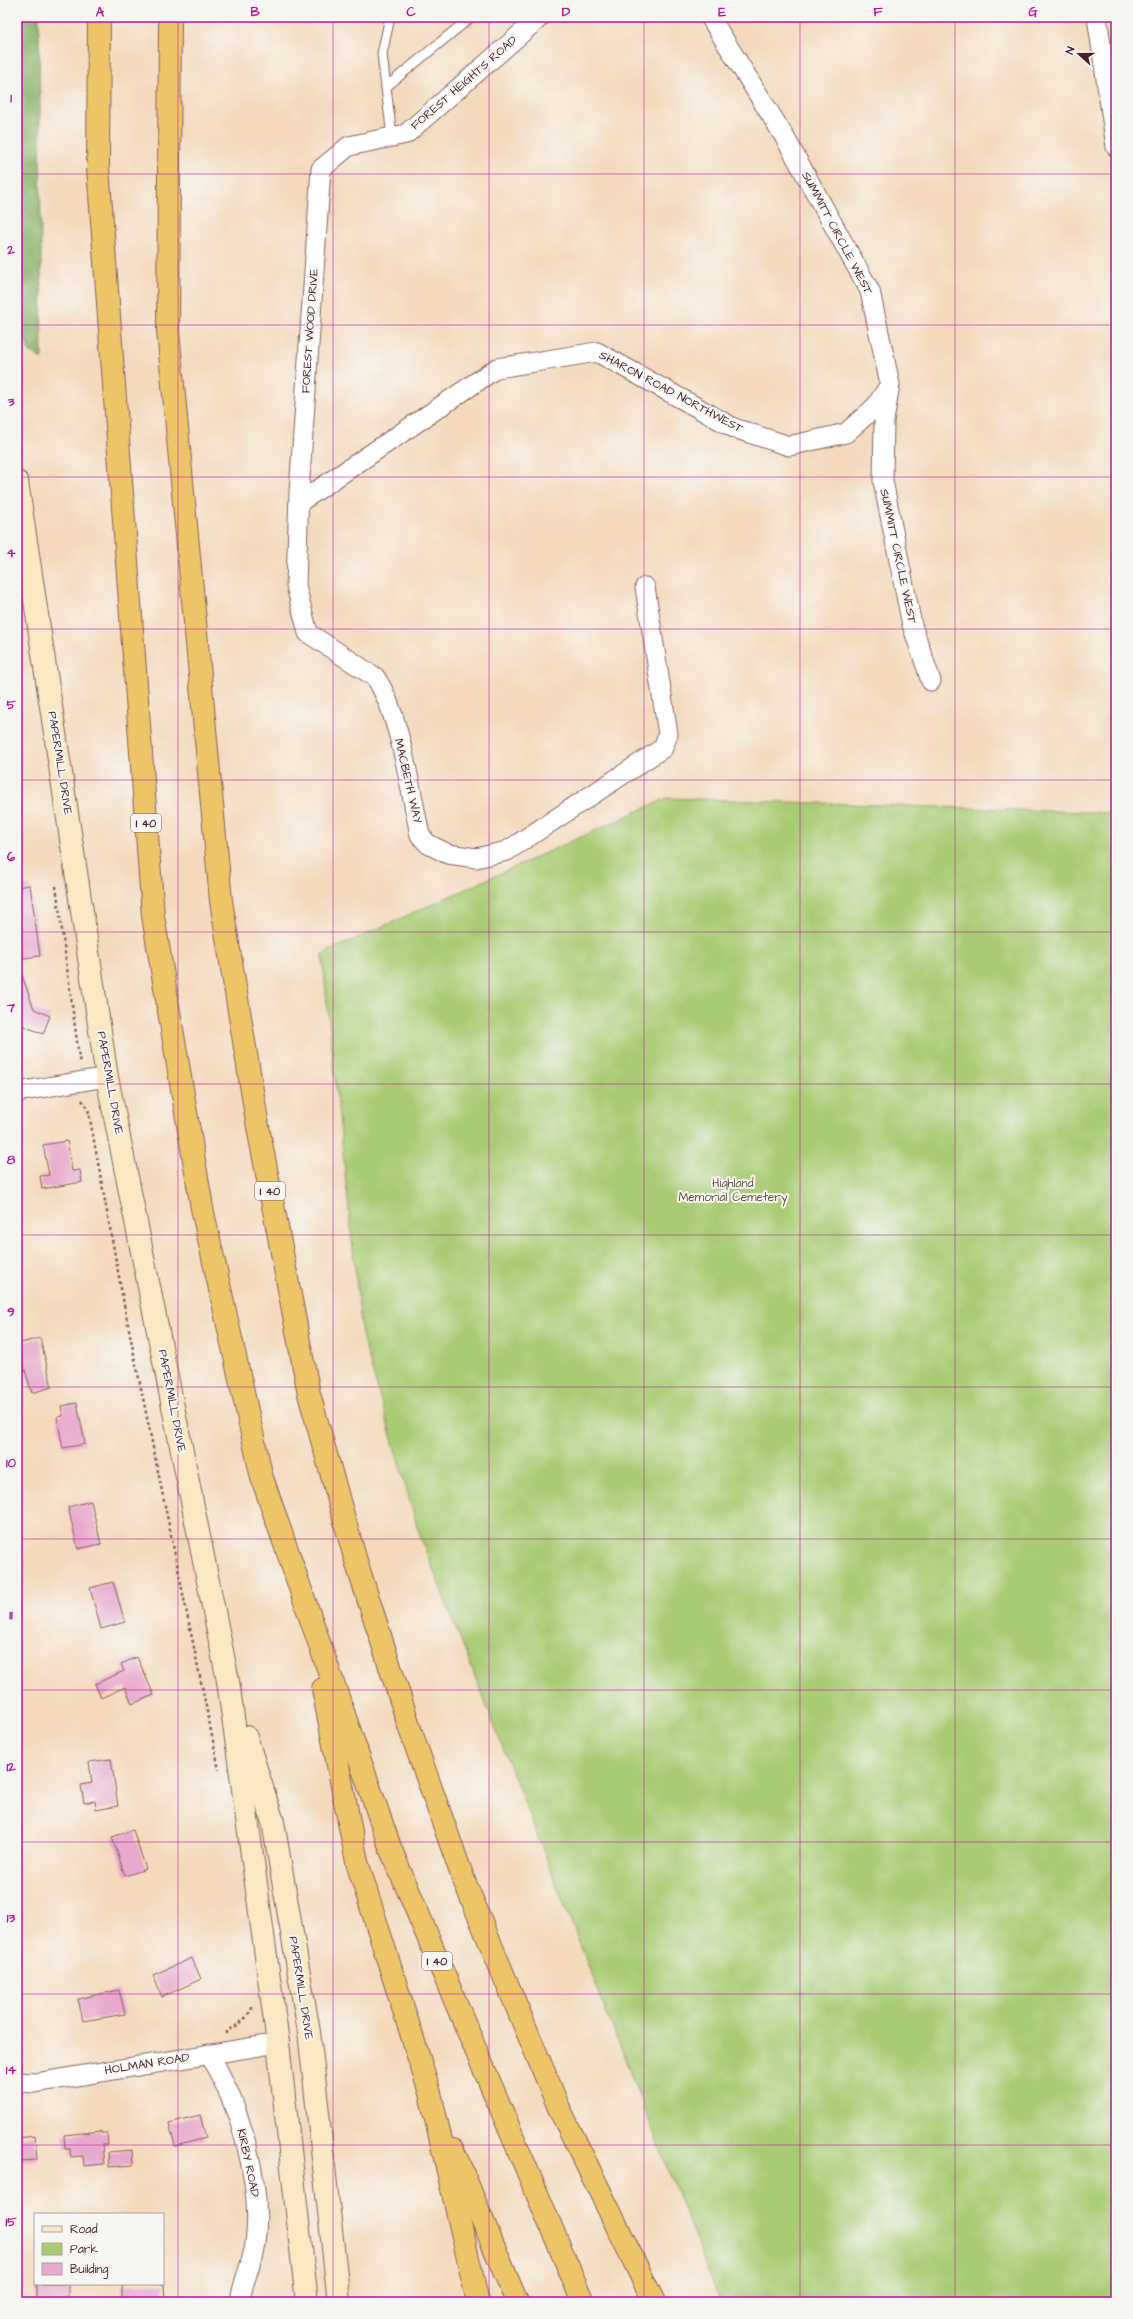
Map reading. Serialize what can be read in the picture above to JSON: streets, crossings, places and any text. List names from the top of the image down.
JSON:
{
  "streets": {
    "highway": ["I 40"],
    "main road": ["PAPERMILL DRIVE"],
    "street": [
      "FOREST HEIGHTS ROAD",
      "SUMMITT CIRCLE WEST",
      "FOREST WOOD DRIVE",
      "SHARON ROAD NORTHWEST",
      "MACBETH WAY",
      "HOLMAN ROAD",
      "KIRBY ROAD"
    ]
  },
  "crossings": [
    ["FOREST HEIGHTS ROAD", "FOREST WOOD DRIVE"],
    ["SUMMITT CIRCLE WEST", "SHARON ROAD NORTHWEST"],
    ["FOREST WOOD DRIVE", "SHARON ROAD NORTHWEST"],
    ["FOREST WOOD DRIVE", "MACBETH WAY"],
    ["SHARON ROAD NORTHWEST", "MACBETH WAY"],
    ["PAPERMILL DRIVE", "HOLMAN ROAD"],
    ["HOLMAN ROAD", "KIRBY ROAD"]
  ],
  "parks": ["Highland Memorial Cemetery"],
  "legend": ["Road", "Park", "Building"],
  "north": "left",
  "grid": {
    "columns": [
      "A",
      "B",
      "C",
      "D",
      "E",
      "F",
      "G"
    ],
    "rows": [
      "1",
      "2",
      "3",
      "4",
      "5",
      "6",
      "7",
      "8",
      "9",
      "10",
      "11",
      "12",
      "13",
      "14",
      "15"
    ]
  }
}
